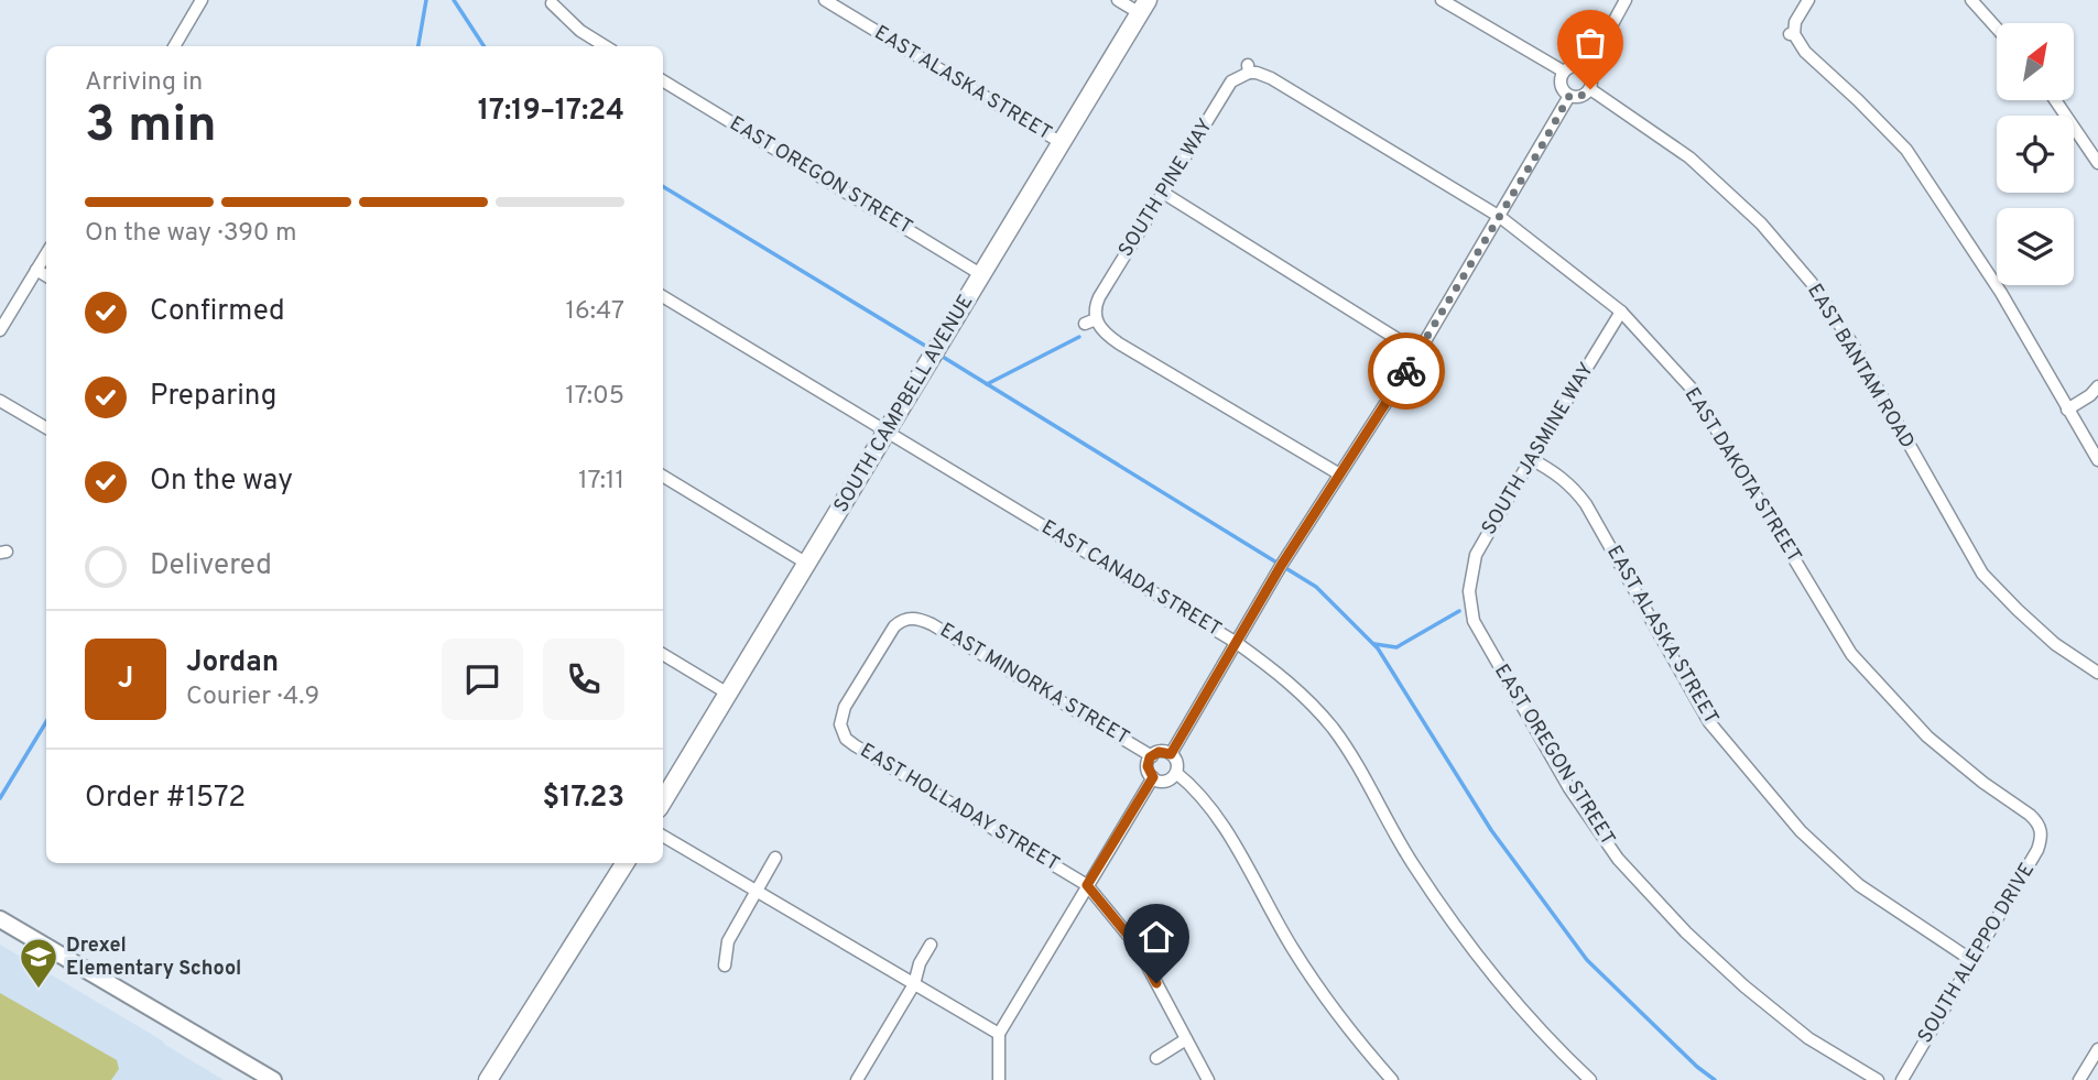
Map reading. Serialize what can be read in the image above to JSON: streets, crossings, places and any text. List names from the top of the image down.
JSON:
{
  "streets": {
    "main road": ["SOUTH CAMPBELL AVENUE"],
    "street": [
      "EAST ALASKA STREET",
      "EAST OREGON STREET",
      "SOUTH PINE WAY",
      "EAST BANTAM ROAD",
      "SOUTH JASMINE WAY",
      "EAST DAKOTA STREET",
      "EAST CANADA STREET",
      "EAST MINORKA STREET",
      "EAST HOLLADAY STREET",
      "SOUTH ALEPPO DRIVE"
    ]
  },
  "crossings": [
    ["EAST ALASKA STREET", "SOUTH CAMPBELL AVENUE"],
    ["EAST ALASKA STREET", "SOUTH JASMINE WAY"],
    ["EAST ALASKA STREET", "SOUTH ALEPPO DRIVE"],
    ["EAST OREGON STREET", "SOUTH CAMPBELL AVENUE"],
    ["EAST OREGON STREET", "SOUTH JASMINE WAY"],
    ["SOUTH PINE WAY", "EAST DAKOTA STREET"],
    ["SOUTH CAMPBELL AVENUE", "EAST CANADA STREET"],
    ["SOUTH JASMINE WAY", "EAST DAKOTA STREET"],
    ["EAST DAKOTA STREET", "SOUTH ALEPPO DRIVE"],
    ["EAST MINORKA STREET", "EAST HOLLADAY STREET"]
  ],
  "places": {
    "school or university": ["Drexel Elementary School"]
  },
  "north": "top right",
  "page": {
    "heading": ["3 min", "Arriving in", "17:19–17:24"],
    "panel": [
      "Jordan",
      "Courier · 4.9",
      "Order #1572",
      "$17.23"
    ],
    "bar": "On the way · 390 m",
    "list": [
      ["Confirmed", "16:47"],
      ["Preparing", "17:05"],
      ["On the way", "17:11"],
      "Delivered"
    ],
    "round": "J"
  }
}
